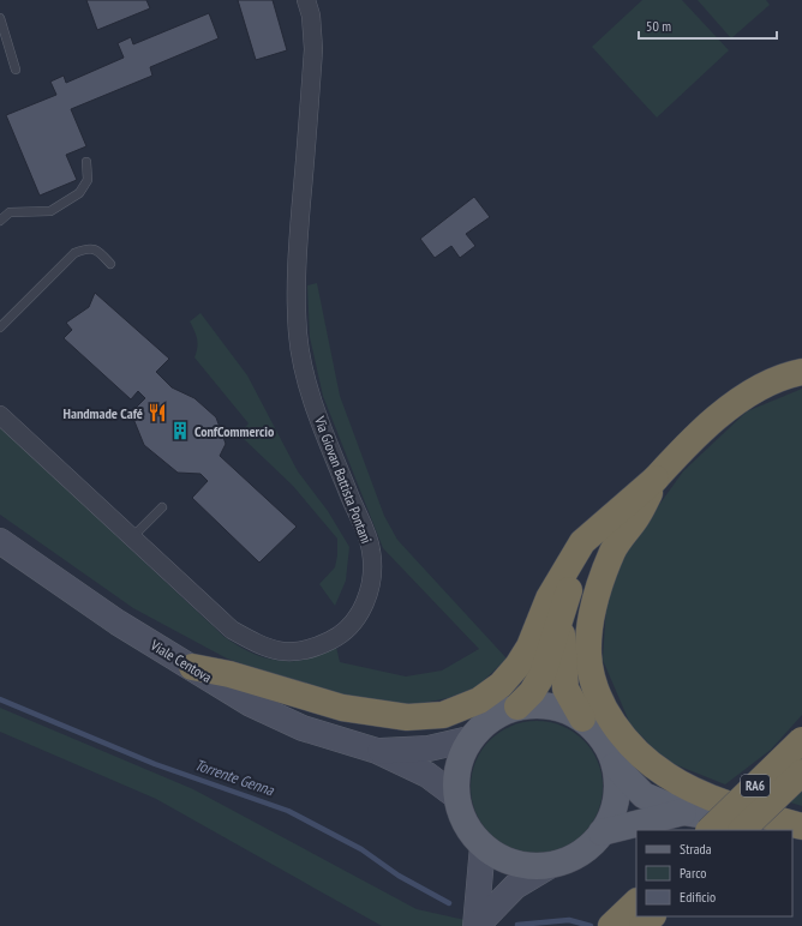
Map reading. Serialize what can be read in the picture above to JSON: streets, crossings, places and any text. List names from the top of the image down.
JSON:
{
  "streets": {
    "highway": ["RA6"],
    "main road": ["Viale Centova"],
    "street": ["Via Giovan Battista Pontani"]
  },
  "water": ["Torrente Genna"],
  "places": {
    "restaurant": ["Handmade Café"],
    "building": ["ConfCommercio"]
  },
  "legend": ["Strada", "Parco", "Edificio"],
  "scale_bar": "50 m"
}
